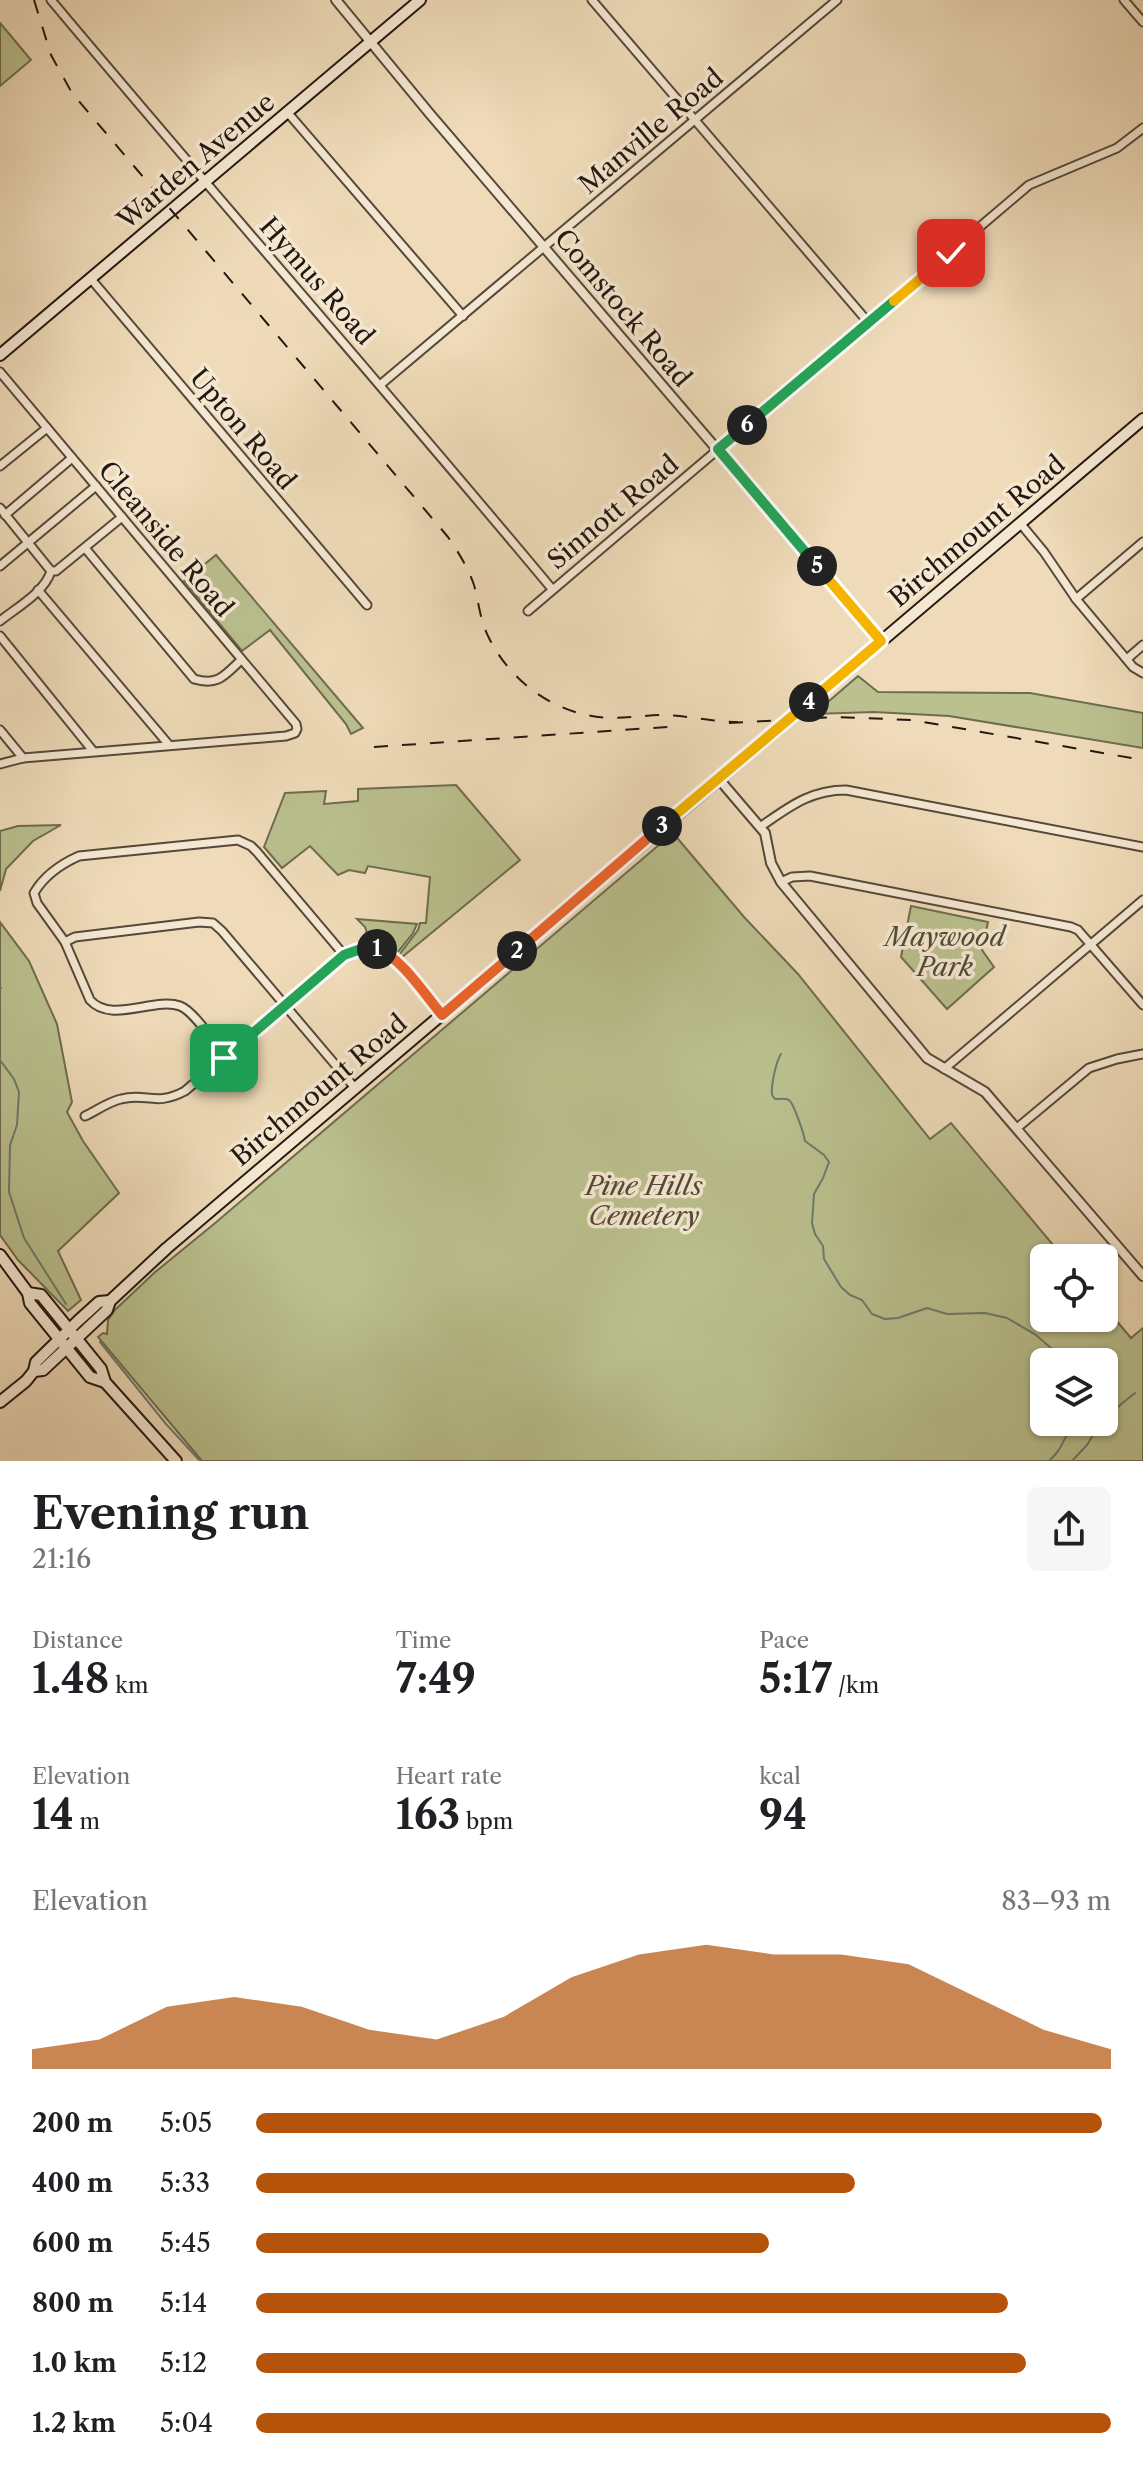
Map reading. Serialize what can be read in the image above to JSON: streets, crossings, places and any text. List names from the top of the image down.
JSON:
{
  "streets": {
    "main road": ["Warden Avenue", "Birchmount Road"],
    "street": [
      "Manville Road",
      "Hymus Road",
      "Comstock Road",
      "Upton Road",
      "Sinnott Road",
      "Cleanside Road"
    ]
  },
  "crossings": [
    ["Manville Road", "Hymus Road"],
    ["Manville Road", "Comstock Road"],
    ["Warden Avenue", "Hymus Road"],
    ["Warden Avenue", "Comstock Road"],
    ["Warden Avenue", "Upton Road"],
    ["Hymus Road", "Sinnott Road"],
    ["Comstock Road", "Sinnott Road"],
    ["Comstock Road", "Birchmount Road"]
  ],
  "parks": ["Maywood Park", "Pine Hills Cemetery"],
  "page": {
    "pins": [
      "6",
      "5",
      "4",
      "3",
      "1",
      "2"
    ],
    "heading": ["Evening run", "21:16"],
    "stats": [
      ["Distance", "1.48 km"],
      ["Time", "7:49"],
      ["Pace", "5:17 /km"],
      ["Elevation", "14 m"],
      ["Heart rate", "163 bpm"],
      ["kcal", "94"]
    ],
    "chart": ["Elevation", "83–93 m"],
    "list": [
      {
        "name": "200 m",
        "note": "5:05"
      },
      {
        "name": "400 m",
        "note": "5:33"
      },
      {
        "name": "600 m",
        "note": "5:45"
      },
      {
        "name": "800 m",
        "note": "5:14"
      },
      {
        "name": "1.0 km",
        "note": "5:12"
      },
      {
        "name": "1.2 km",
        "note": "5:04"
      }
    ]
  }
}
